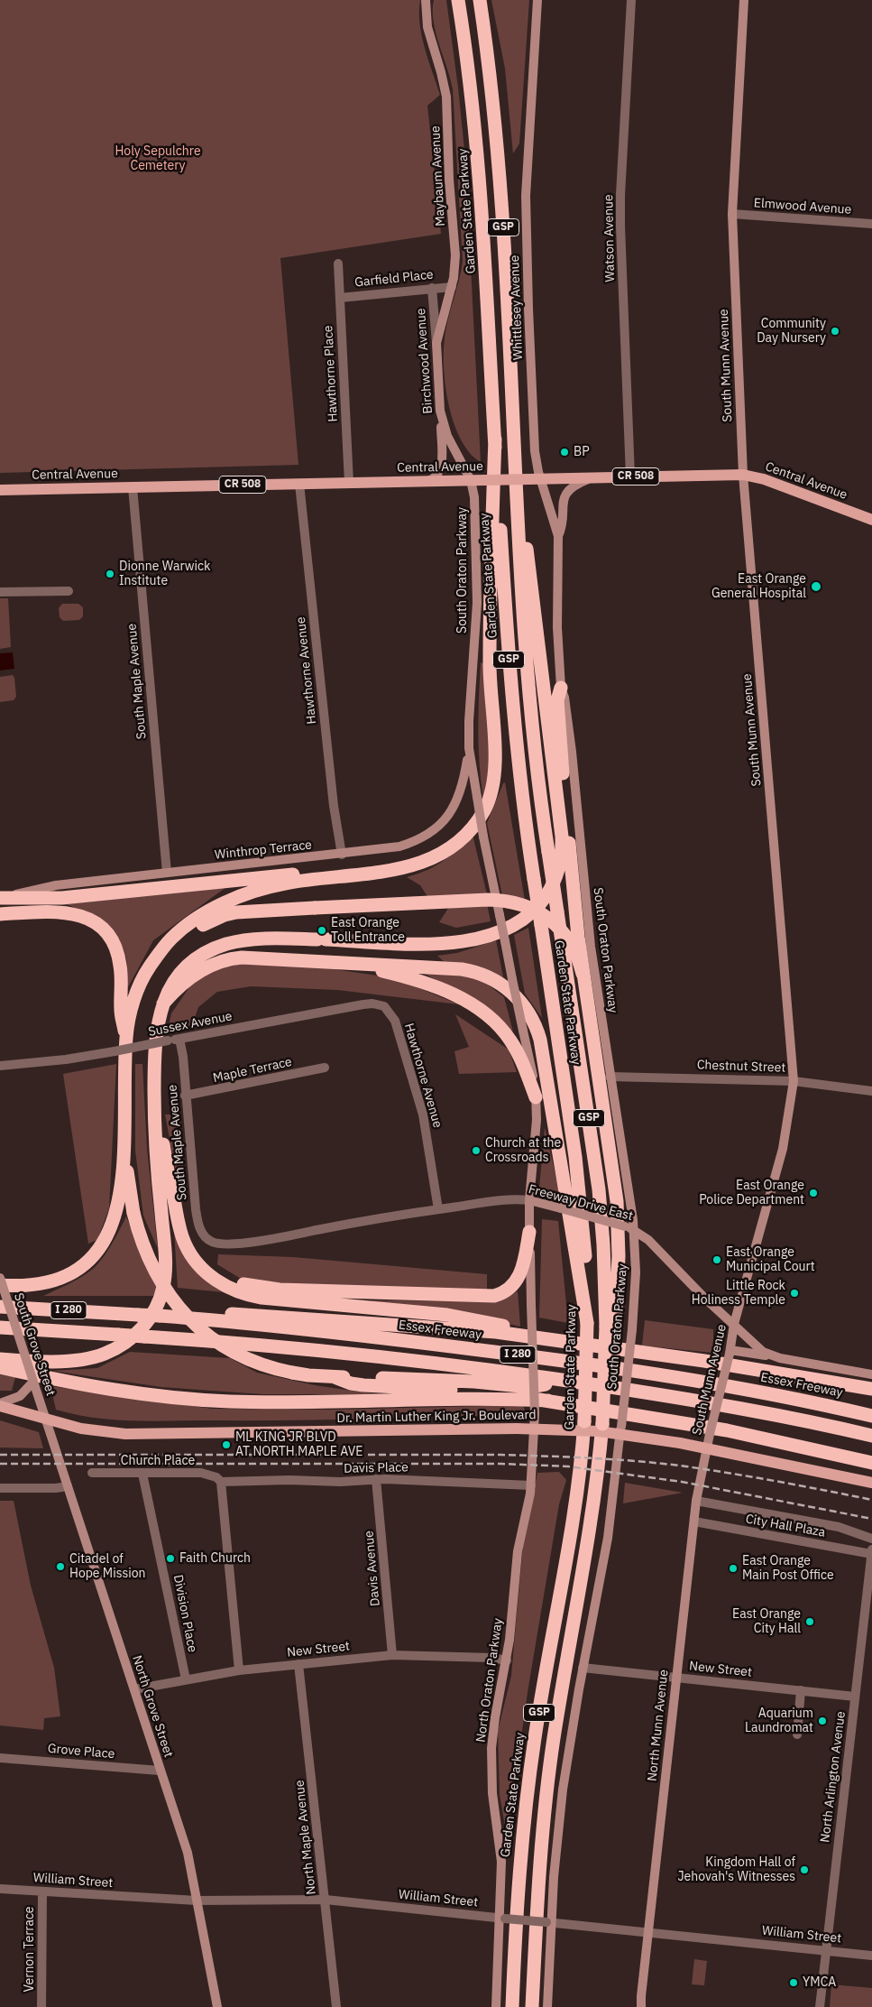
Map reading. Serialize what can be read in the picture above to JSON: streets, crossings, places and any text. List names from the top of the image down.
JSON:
{
  "streets": {
    "highway": [
      "Garden State Parkway",
      "GSP",
      "I 280",
      "Essex Freeway"
    ],
    "main road": [
      "Maybaum Avenue",
      "Whittlesey Avenue",
      "Birchwood Avenue",
      "South Munn Avenue",
      "Central Avenue",
      "CR 508",
      "South Oraton Parkway",
      "Winthrop Terrace",
      "Freeway Drive East",
      "South Grove Street",
      "Dr. Martin Luther King Jr. Boulevard",
      "North Oraton Parkway",
      "North Grove Street",
      "North Munn Avenue"
    ],
    "street": [
      "Elmwood Avenue",
      "Watson Avenue",
      "Garfield Place",
      "Hawthorne Place",
      "Hawthorne Avenue",
      "South Maple Avenue",
      "Sussex Avenue",
      "Chestnut Street",
      "Maple Terrace",
      "Church Place",
      "Davis Place",
      "City Hall Plaza",
      "Davis Avenue",
      "Division Place",
      "New Street",
      "Grove Place",
      "North Arlington Avenue",
      "North Maple Avenue",
      "William Street",
      "Vernon Terrace"
    ]
  },
  "crossings": [
    ["Maybaum Avenue", "Garfield Place"],
    ["Maybaum Avenue", "Birchwood Avenue"],
    ["Elmwood Avenue", "South Munn Avenue"],
    ["Garden State Parkway", "GSP"],
    ["Watson Avenue", "Central Avenue"],
    ["Garfield Place", "Birchwood Avenue"],
    ["Garfield Place", "Hawthorne Place"],
    ["Whittlesey Avenue", "Central Avenue"],
    ["Whittlesey Avenue", "South Oraton Parkway"],
    ["Birchwood Avenue", "Central Avenue"],
    ["Birchwood Avenue", "South Oraton Parkway"],
    ["South Munn Avenue", "Central Avenue"],
    ["South Munn Avenue", "Chestnut Street"],
    ["South Munn Avenue", "Freeway Drive East"],
    ["South Munn Avenue", "Dr. Martin Luther King Jr. Boulevard"],
    ["South Munn Avenue", "North Munn Avenue"],
    ["Hawthorne Place", "Central Avenue"],
    ["Central Avenue", "South Oraton Parkway"],
    ["Central Avenue", "Hawthorne Avenue"],
    ["Central Avenue", "South Maple Avenue"],
    ["South Oraton Parkway", "Winthrop Terrace"],
    ["South Oraton Parkway", "Chestnut Street"],
    ["South Oraton Parkway", "Freeway Drive East"],
    ["South Oraton Parkway", "New Street"],
    ["South Oraton Parkway", "North Oraton Parkway"],
    ["Hawthorne Avenue", "Winthrop Terrace"],
    ["Hawthorne Avenue", "Sussex Avenue"],
    ["Hawthorne Avenue", "Freeway Drive East"],
    ["South Maple Avenue", "Winthrop Terrace"],
    ["South Maple Avenue", "Sussex Avenue"],
    ["South Maple Avenue", "Maple Terrace"],
    ["South Maple Avenue", "Freeway Drive East"],
    ["South Grove Street", "Dr. Martin Luther King Jr. Boulevard"],
    ["South Grove Street", "North Grove Street"],
    ["Dr. Martin Luther King Jr. Boulevard", "North Grove Street"],
    ["Dr. Martin Luther King Jr. Boulevard", "North Munn Avenue"],
    ["Church Place", "Davis Place"],
    ["Church Place", "Division Place"],
    ["Davis Place", "Davis Avenue"],
    ["Davis Place", "North Oraton Parkway"],
    ["City Hall Plaza", "North Munn Avenue"],
    ["City Hall Plaza", "North Arlington Avenue"],
    ["Davis Avenue", "New Street"],
    ["Division Place", "New Street"],
    ["New Street", "North Oraton Parkway"],
    ["New Street", "North Grove Street"],
    ["New Street", "North Munn Avenue"],
    ["New Street", "North Arlington Avenue"],
    ["New Street", "North Maple Avenue"],
    ["North Oraton Parkway", "William Street"],
    ["North Grove Street", "Grove Place"],
    ["North Grove Street", "William Street"],
    ["North Munn Avenue", "William Street"],
    ["North Arlington Avenue", "William Street"],
    ["North Maple Avenue", "William Street"],
    ["William Street", "Vernon Terrace"]
  ],
  "parks": ["Holy Sepulchre Cemetery"],
  "places": [
    "Community Day Nursery",
    "BP",
    "Dionne Warwick Institute",
    "East Orange General Hospital",
    "East Orange Toll Entrance",
    "Church at the Crossroads",
    "East Orange Police Department",
    "East Orange Municipal Court",
    "Little Rock Holiness Temple",
    "ML KING JR BLVD AT NORTH MAPLE AVE",
    "Faith Church",
    "Citadel of Hope Mission",
    "East Orange Main Post Office",
    "East Orange City Hall",
    "Aquarium Laundromat",
    "Kingdom Hall of Jehovah's Witnesses",
    "YMCA"
  ]
}
